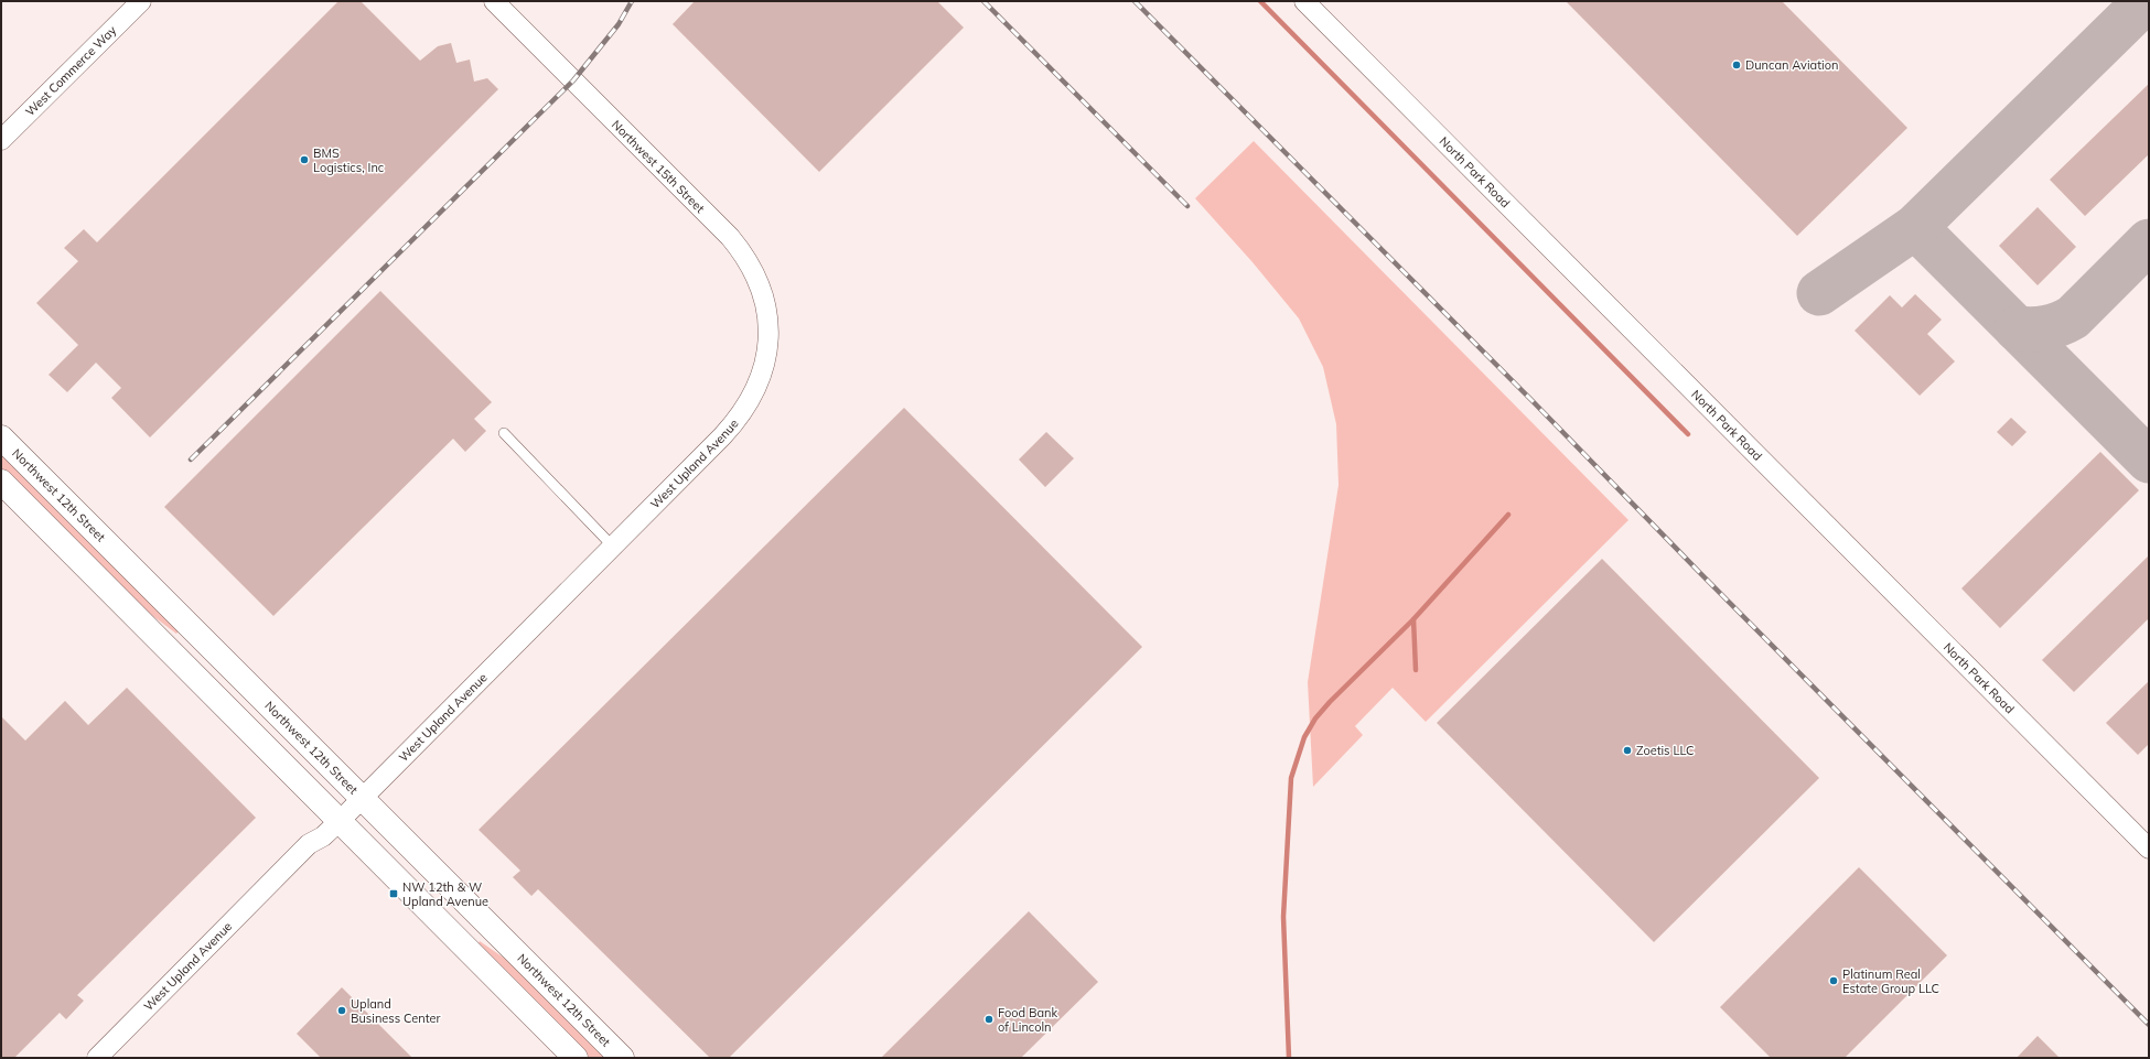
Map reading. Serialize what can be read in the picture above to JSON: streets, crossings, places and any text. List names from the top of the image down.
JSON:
{
  "streets": {
    "main road": ["Northwest 12th Street"],
    "street": [
      "West Commerce Way",
      "Northwest 15th Street",
      "North Park Road",
      "West Upland Avenue"
    ]
  },
  "crossings": [
    ["Northwest 15th Street", "West Upland Avenue"],
    ["West Upland Avenue", "Northwest 12th Street"]
  ],
  "places": {
    "other": [
      "Duncan Aviation",
      "BMS Logistics, Inc",
      "Zoetis LLC",
      "Platinum Real Estate Group LLC",
      "Upland Business Center",
      "Food Bank of Lincoln"
    ],
    "transit": ["NW 12th & W Upland Avenue"]
  }
}
